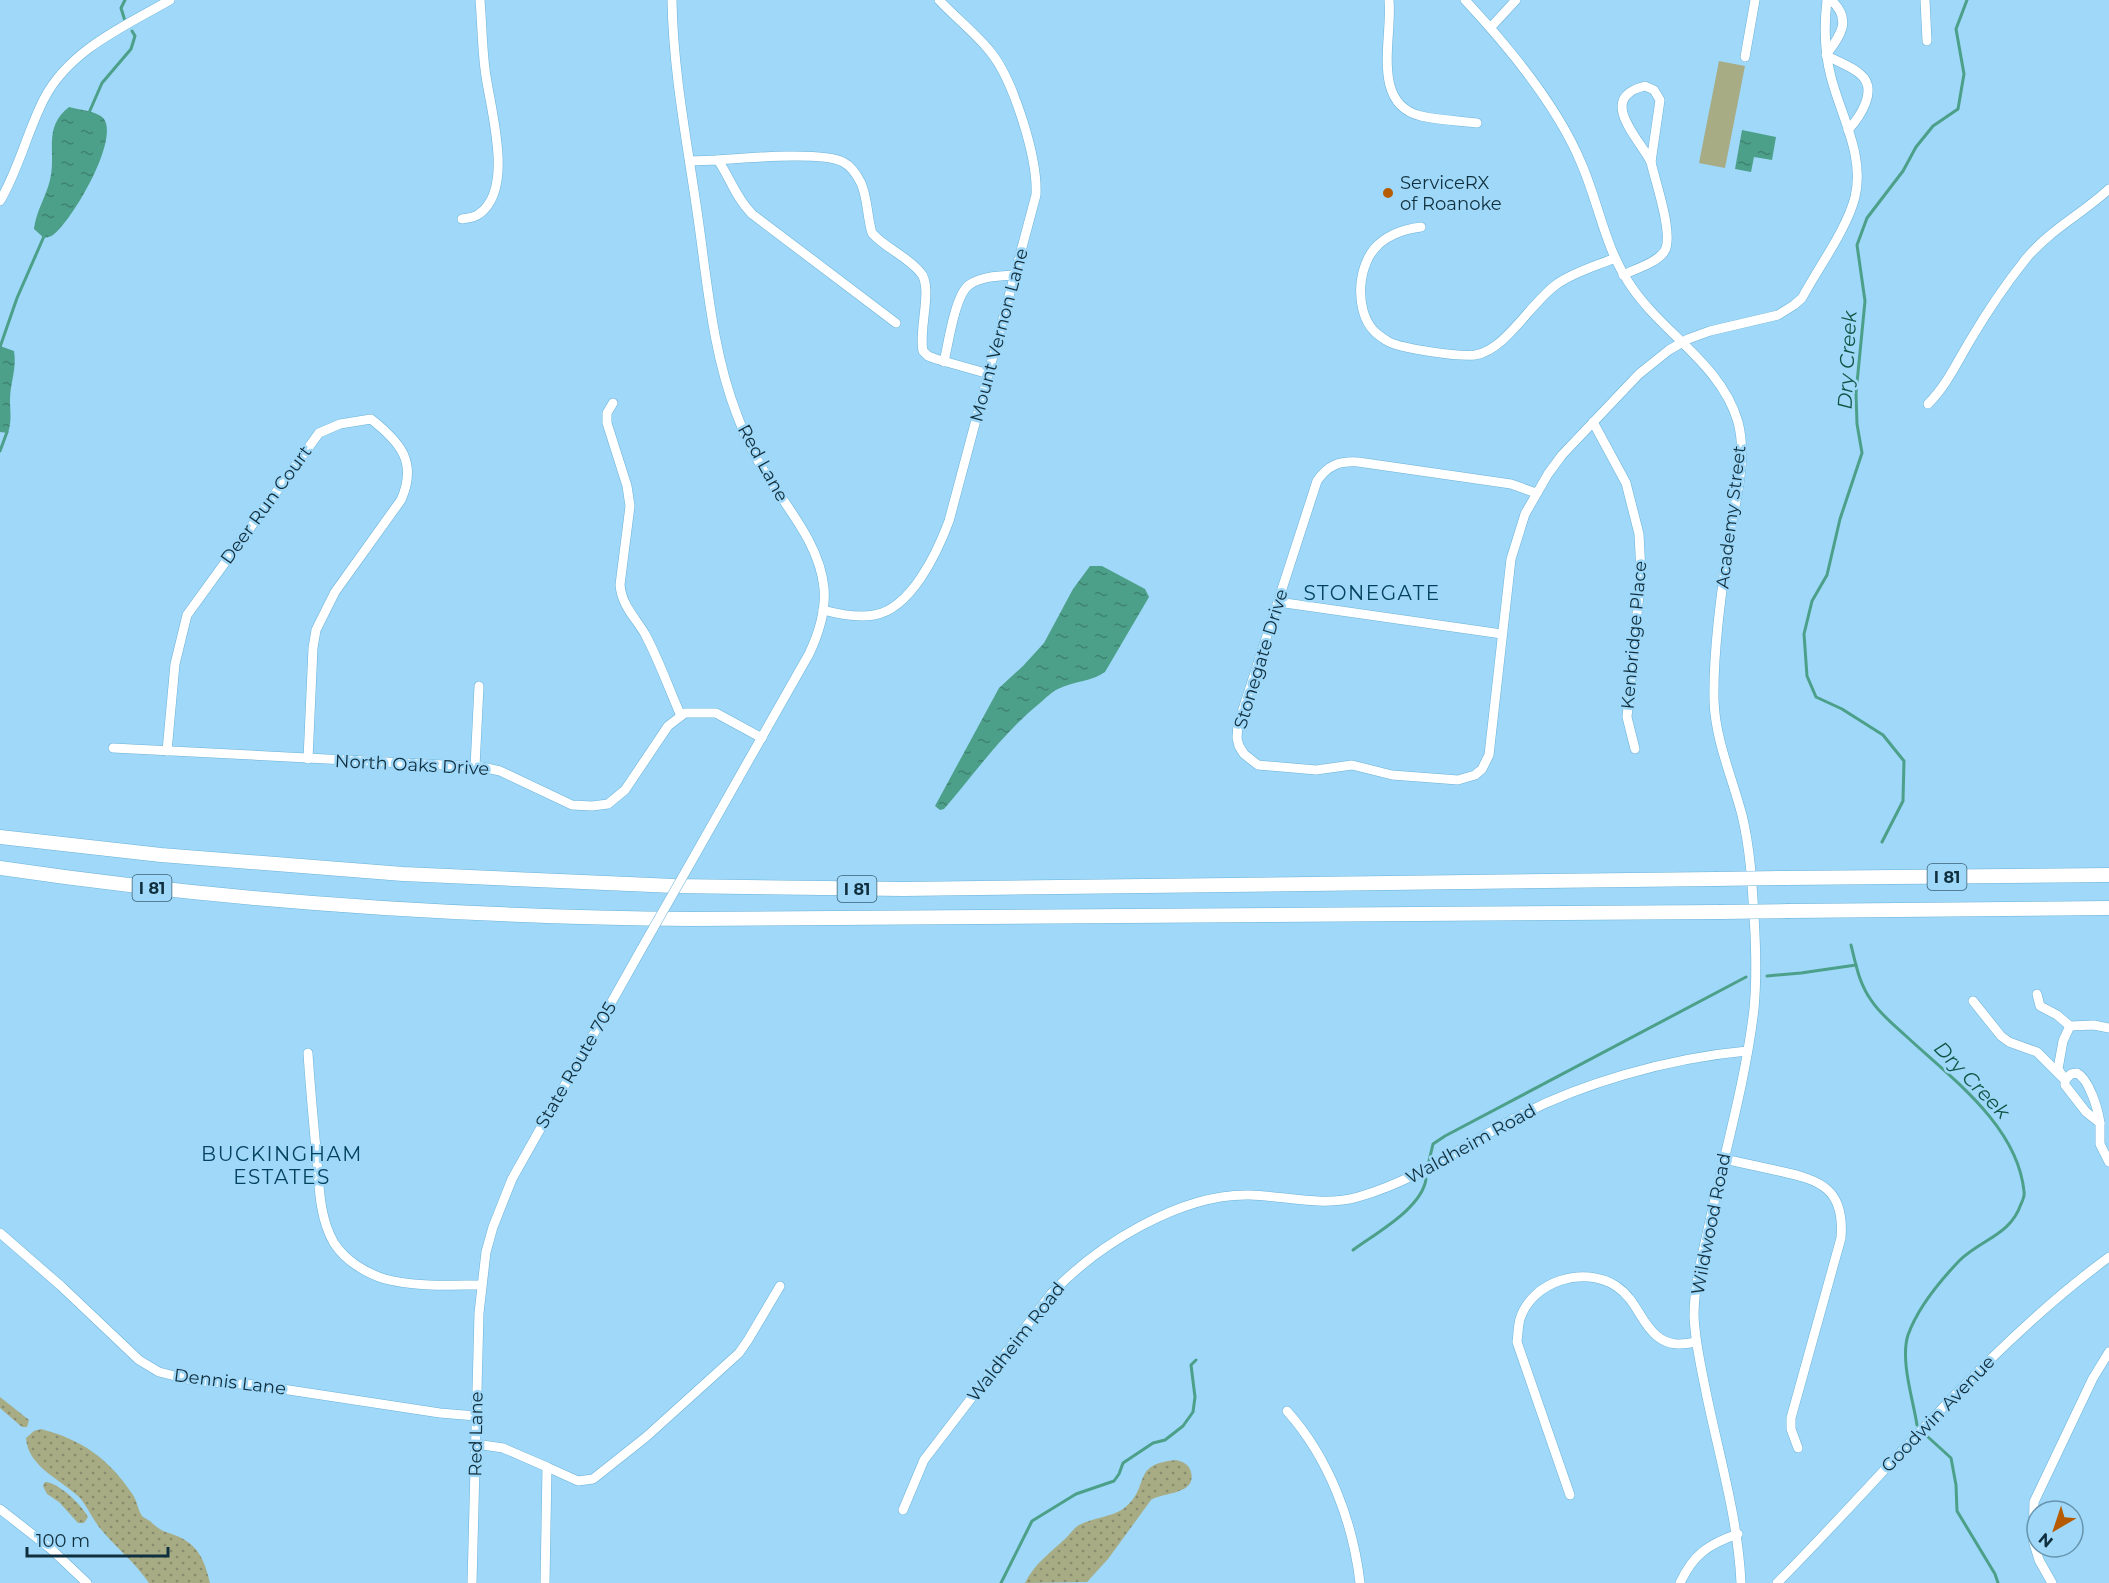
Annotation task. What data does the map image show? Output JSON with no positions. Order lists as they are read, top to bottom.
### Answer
{
  "streets": {
    "highway": ["I 81"],
    "street": [
      "Mount Vernon Lane",
      "Red Lane",
      "Deer Run Court",
      "Academy Street",
      "Kenbridge Place",
      "Stonegate Drive",
      "North Oaks Drive",
      "State Route 705",
      "Waldheim Road",
      "Wildwood Road",
      "Dennis Lane",
      "Goodwin Avenue"
    ]
  },
  "crossings": [
    ["Mount Vernon Lane", "Red Lane"],
    ["Red Lane", "State Route 705"],
    ["Red Lane", "Dennis Lane"],
    ["Deer Run Court", "North Oaks Drive"],
    ["Academy Street", "Stonegate Drive"],
    ["Academy Street", "Wildwood Road"],
    ["Kenbridge Place", "Stonegate Drive"],
    ["Waldheim Road", "Wildwood Road"]
  ],
  "districts": ["STONEGATE", "BUCKINGHAM ESTATES"],
  "water": ["Dry Creek"],
  "places": ["ServiceRX of Roanoke"],
  "scale_bar": "100 m",
  "north": "bottom left"
}
